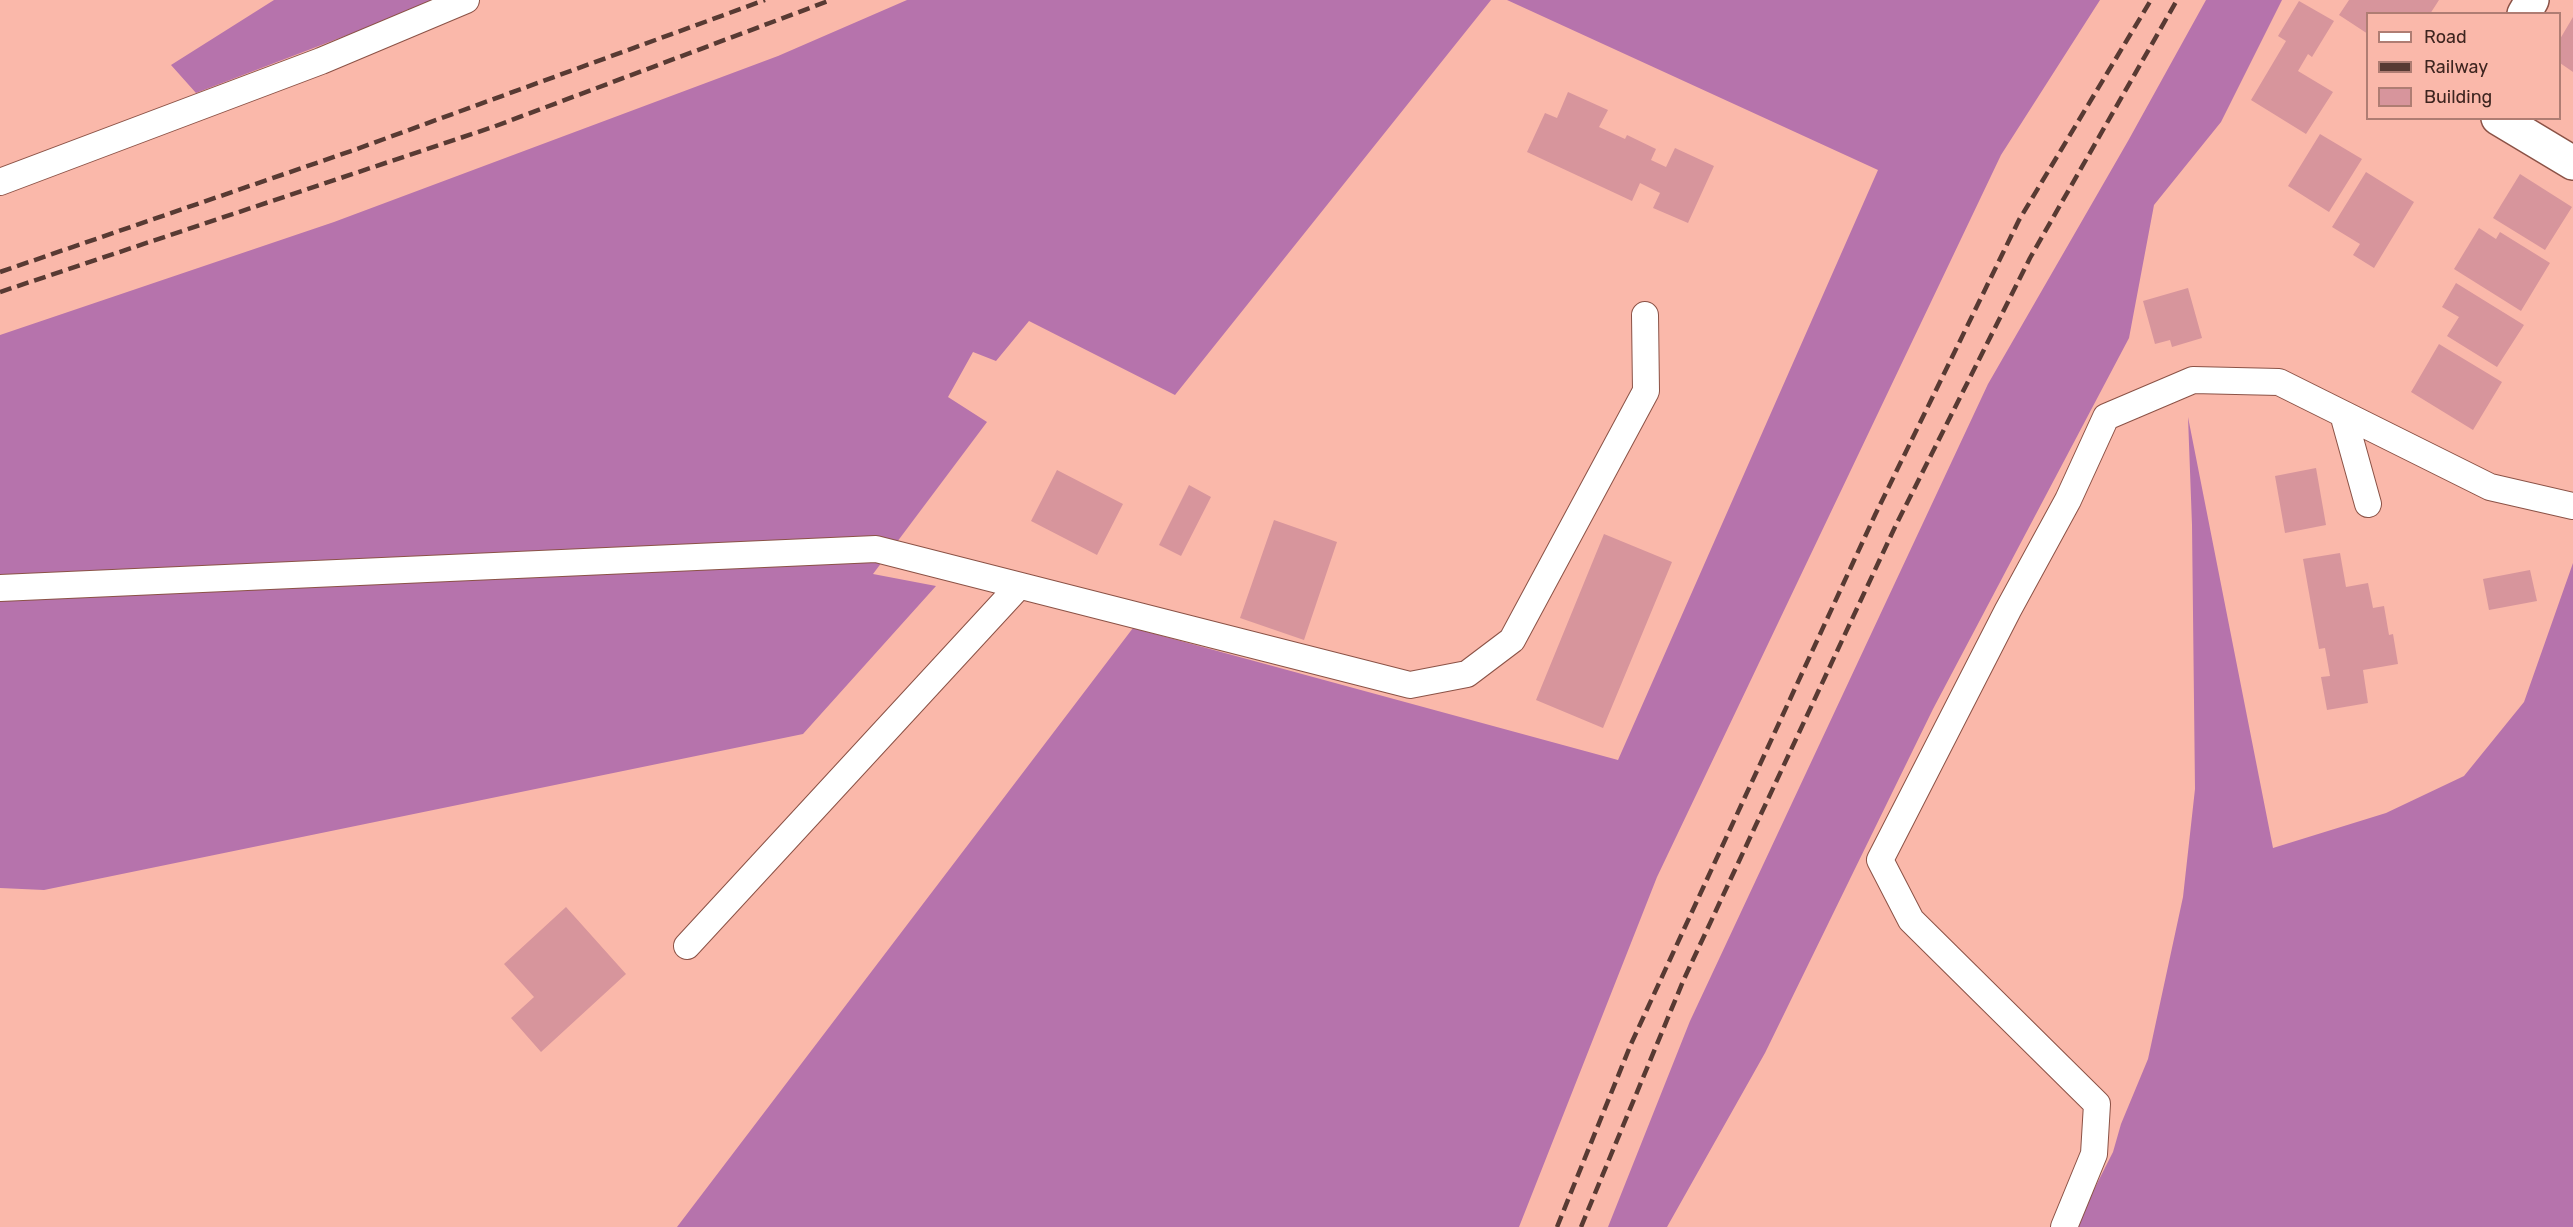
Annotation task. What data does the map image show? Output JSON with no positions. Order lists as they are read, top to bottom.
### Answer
{
  "legend": ["Road", "Railway", "Building"]
}
